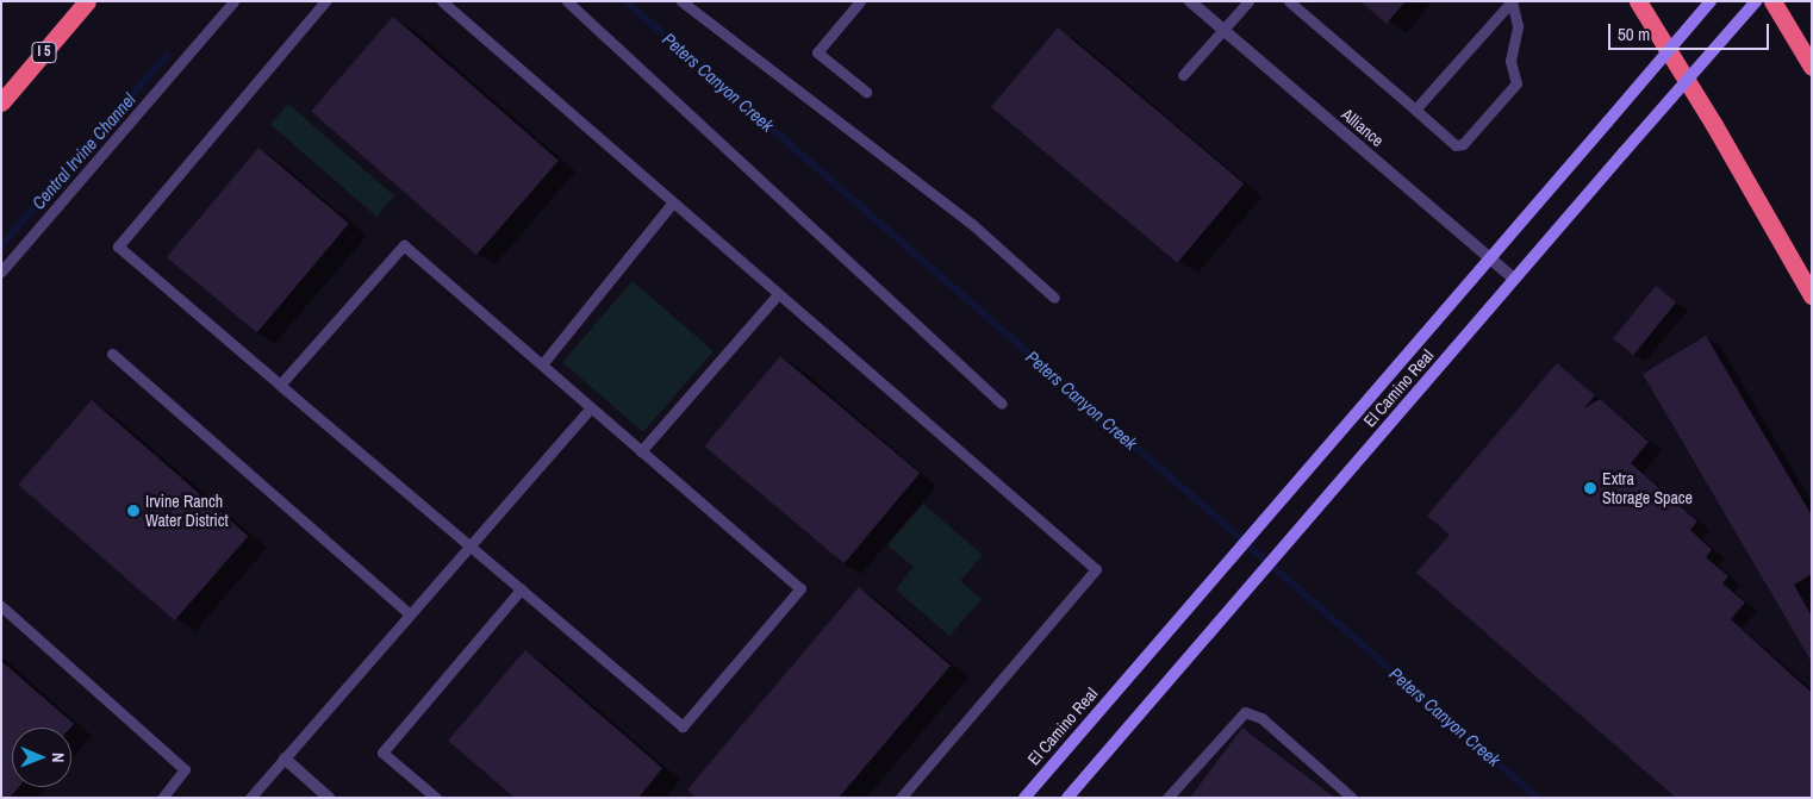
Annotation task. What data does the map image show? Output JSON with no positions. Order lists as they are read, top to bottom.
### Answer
{
  "streets": {
    "highway": ["I 5"],
    "main road": ["El Camino Real"],
    "street": ["Alliance"]
  },
  "crossings": [
    ["Alliance", "El Camino Real"]
  ],
  "water": ["Peters Canyon Creek", "Central Irvine Channel"],
  "places": ["Extra Storage Space", "Irvine Ranch Water District"],
  "scale_bar": "50 m",
  "north": "right"
}
